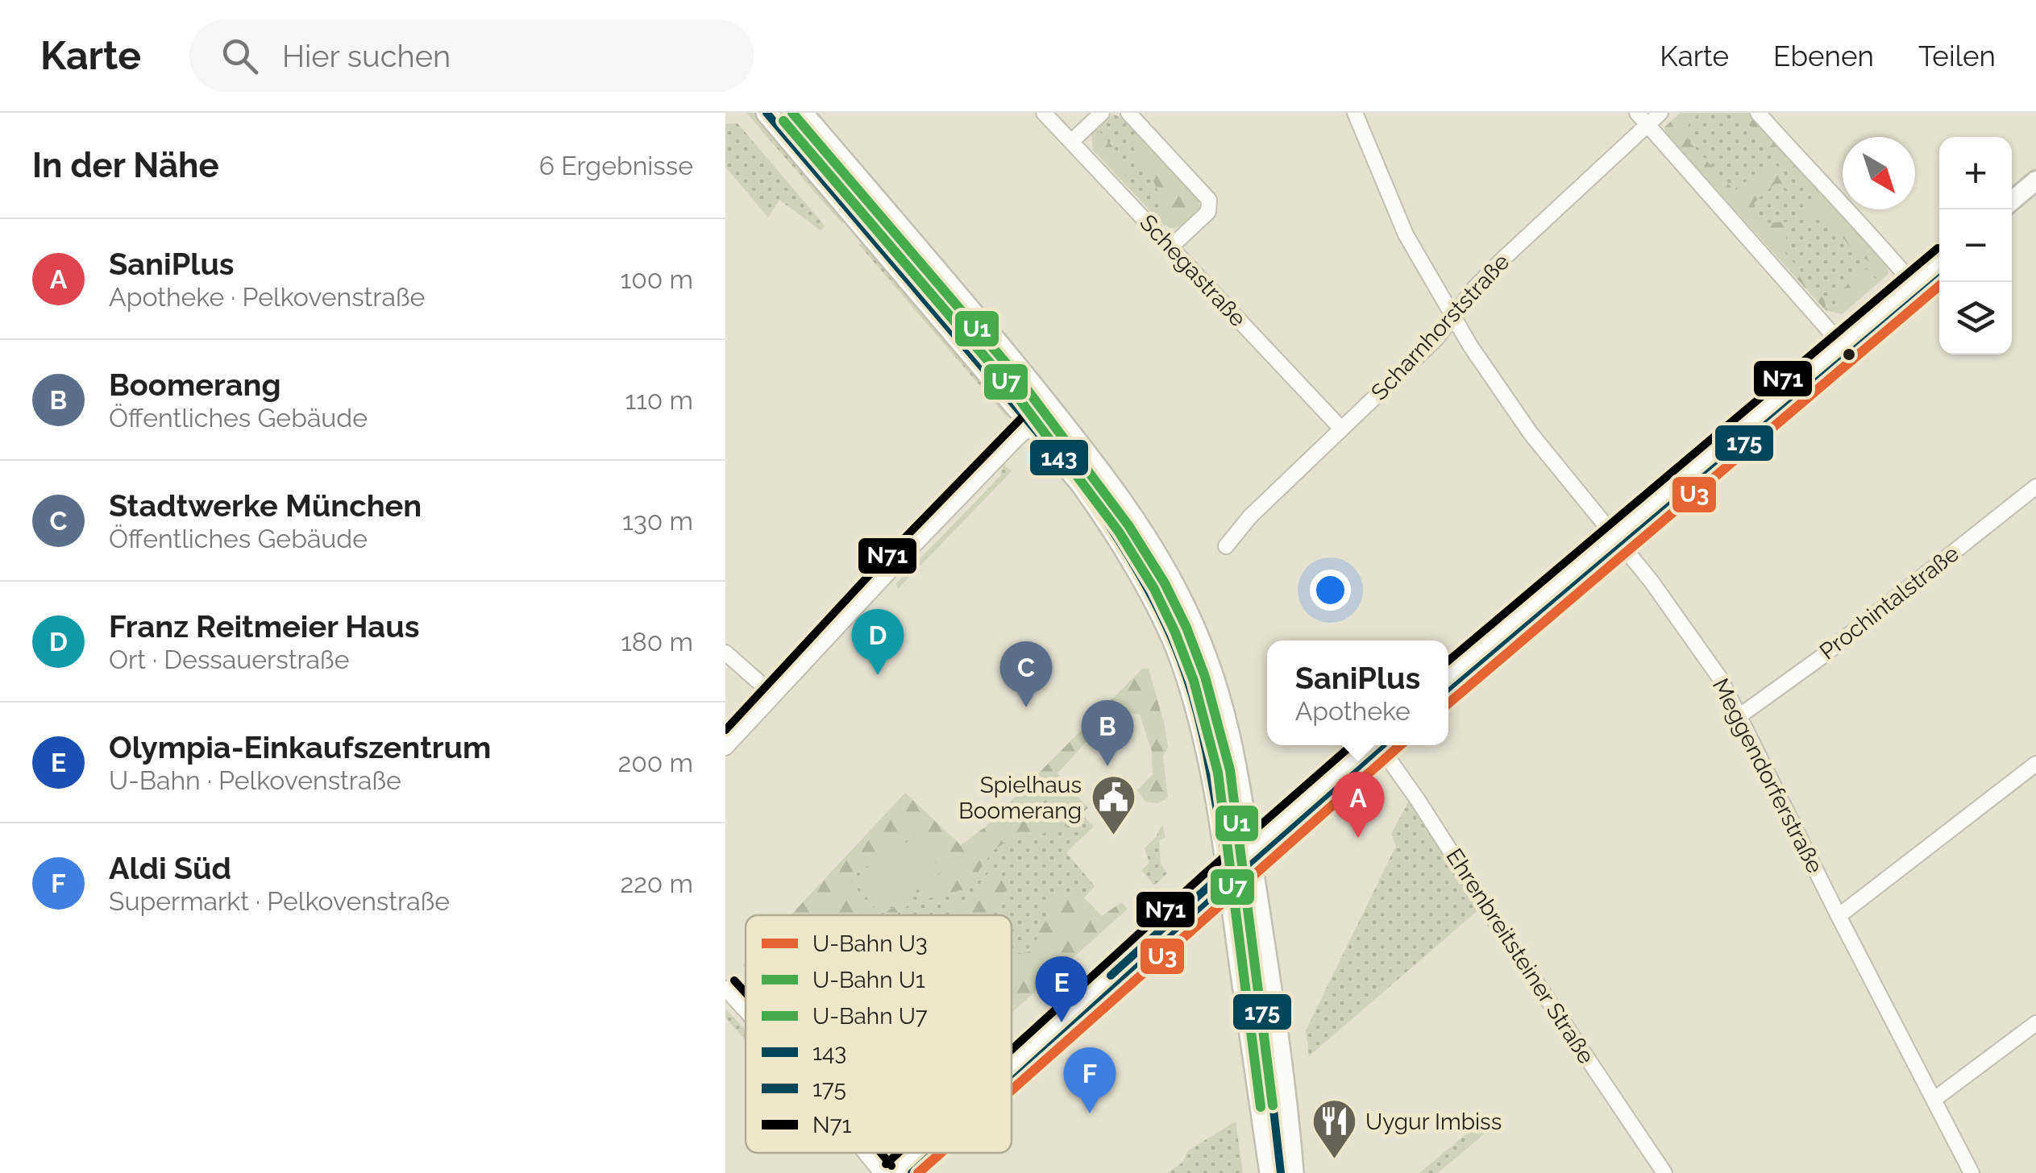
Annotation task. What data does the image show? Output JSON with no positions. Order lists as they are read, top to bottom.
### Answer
{
  "streets": {
    "street": [
      "Schegastraße",
      "Scharnhorststraße",
      "Prochintalstraße",
      "Meggendorferstraße",
      "Ehrenbreitsteiner Straße"
    ]
  },
  "crossings": [
    ["Schegastraße", "Scharnhorststraße"],
    ["Scharnhorststraße", "Meggendorferstraße"],
    ["Prochintalstraße", "Meggendorferstraße"]
  ],
  "places": {
    "public building": ["Spielhaus Boomerang"],
    "restaurant": ["Uygur Imbiss"]
  },
  "lines": [
    "metro line U1",
    "transit line 143",
    "metro line U7",
    "transit line N71",
    "transit line 175",
    "metro line U3"
  ],
  "legend": [
    "U-Bahn U3",
    "U-Bahn U1",
    "U-Bahn U7",
    "143",
    "175",
    "N71"
  ],
  "north": "bottom right",
  "page": {
    "header": "Karte",
    "search": "Hier suchen",
    "nav": ["Karte", "Ebenen", "Teilen"],
    "heading": ["In der Nähe", "6 Ergebnisse"],
    "map_buttons": ["+", "−"],
    "list": [
      {
        "mark": "A",
        "name": "SaniPlus",
        "note": "Apotheke · Pelkovenstraße",
        "value": "100 m"
      },
      {
        "mark": "B",
        "name": "Boomerang",
        "note": "Öffentliches Gebäude",
        "value": "110 m"
      },
      {
        "mark": "C",
        "name": "Stadtwerke München",
        "note": "Öffentliches Gebäude",
        "value": "130 m"
      },
      {
        "mark": "D",
        "name": "Franz Reitmeier Haus",
        "note": "Ort · Dessauerstraße",
        "value": "180 m"
      },
      {
        "mark": "E",
        "name": "Olympia-Einkaufszentrum",
        "note": "U-Bahn · Pelkovenstraße",
        "value": "200 m"
      },
      {
        "mark": "F",
        "name": "Aldi Süd",
        "note": "Supermarkt · Pelkovenstraße",
        "value": "220 m"
      }
    ],
    "pins": [
      "D",
      "C",
      "B",
      "A",
      "E",
      "F"
    ],
    "popup": ["SaniPlus", "Apotheke"]
  }
}
